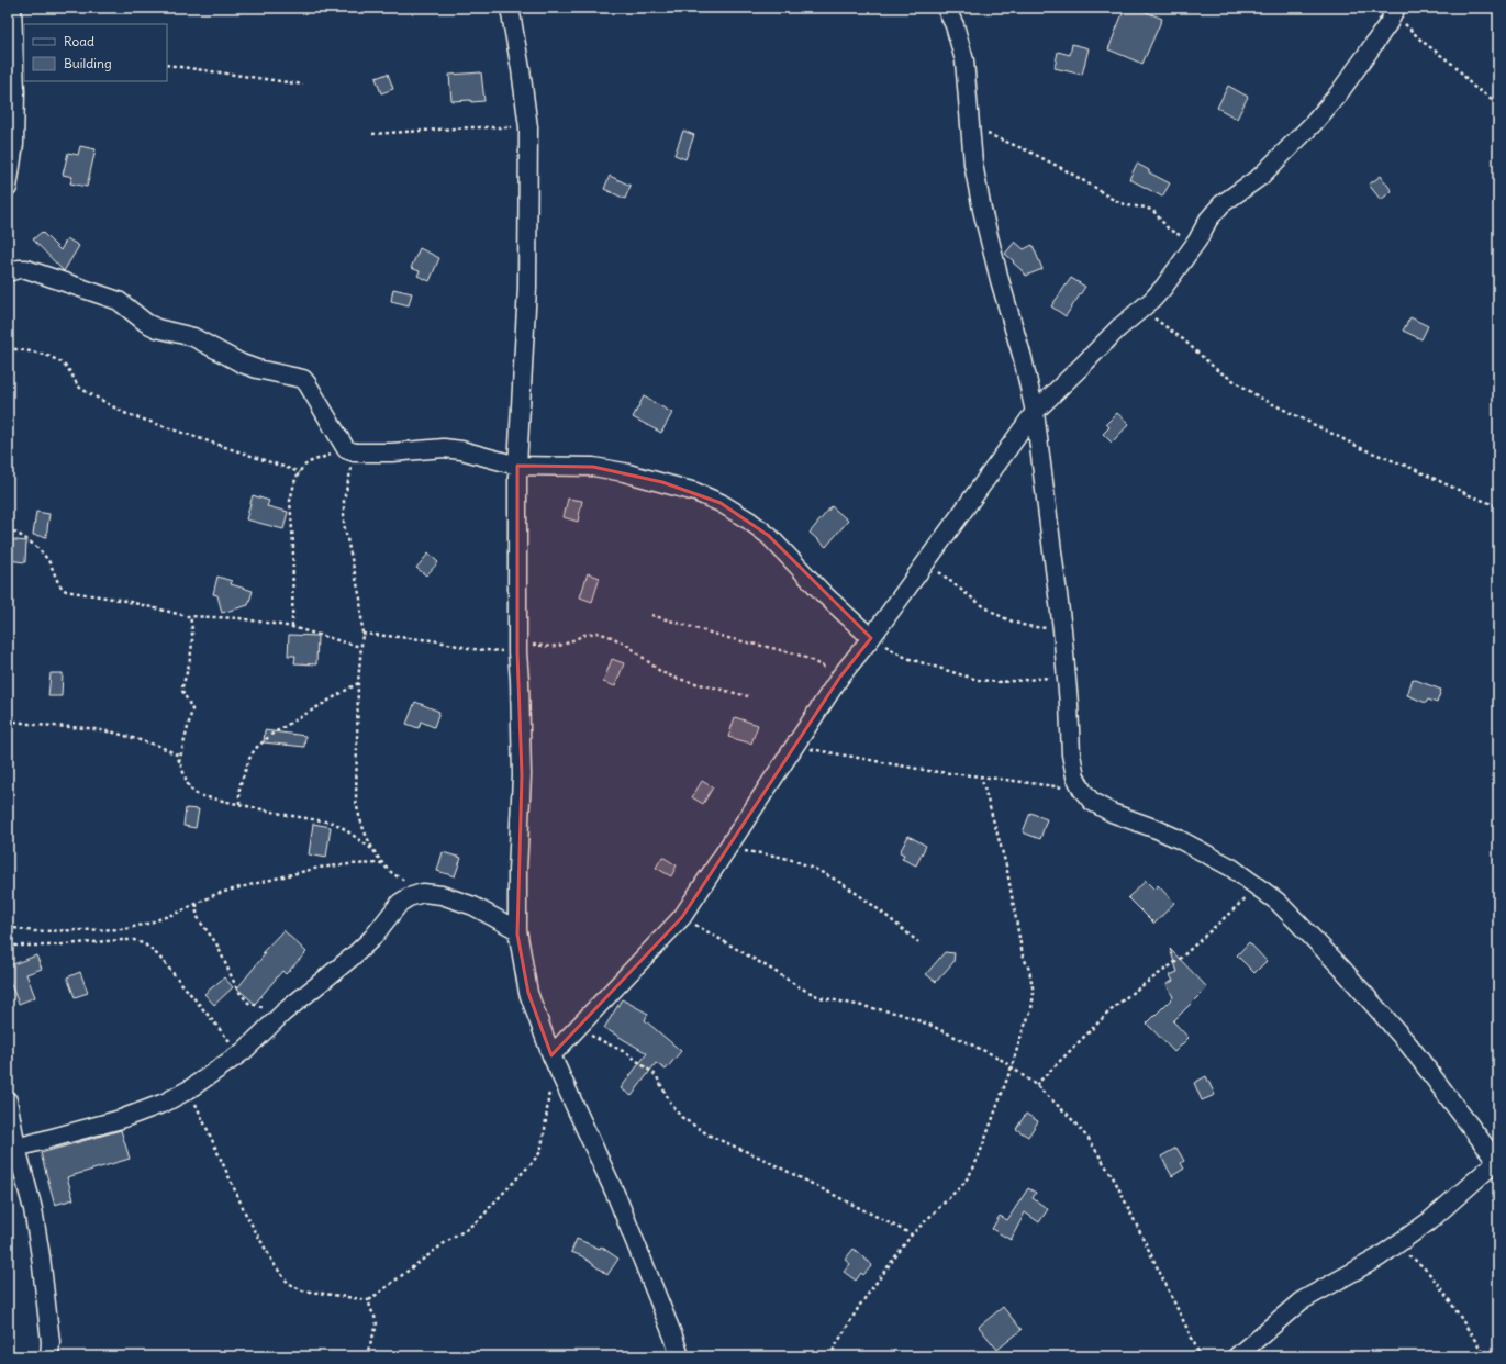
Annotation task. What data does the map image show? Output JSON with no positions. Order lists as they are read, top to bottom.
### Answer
{
  "legend": ["Road", "Building"]
}
